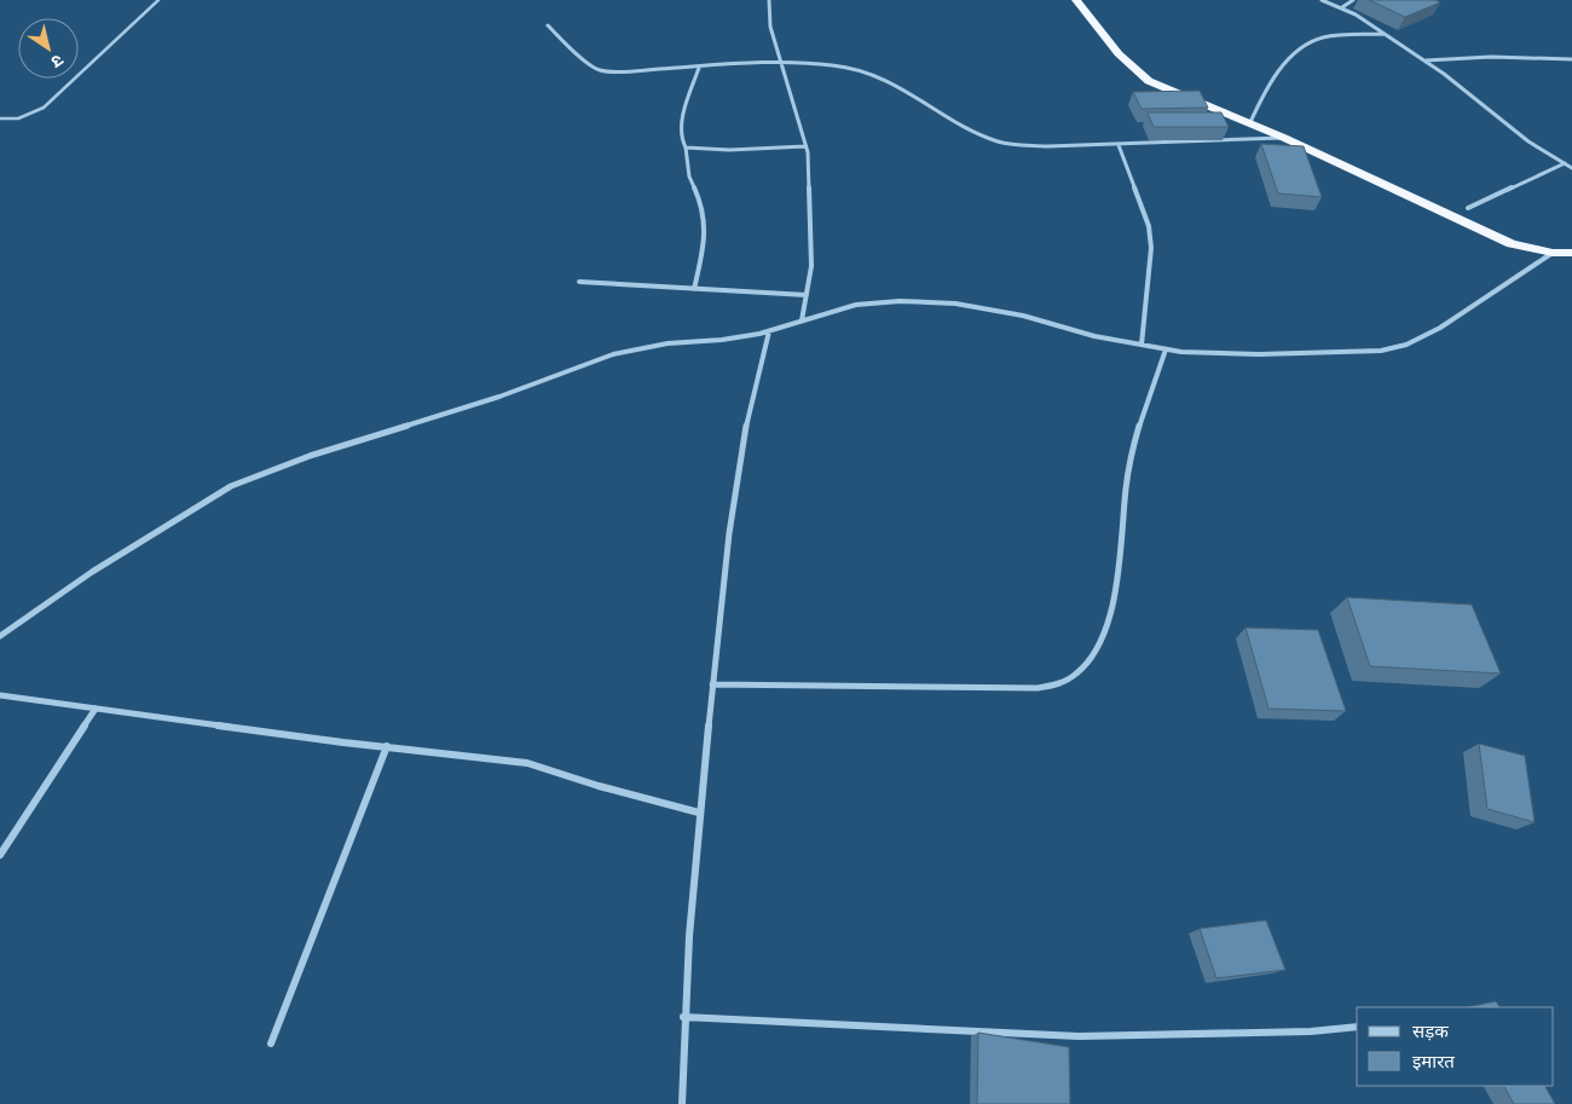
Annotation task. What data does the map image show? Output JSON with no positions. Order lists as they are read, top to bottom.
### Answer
{
  "legend": ["सड़क", "इमारत"],
  "north": "bottom right"
}
